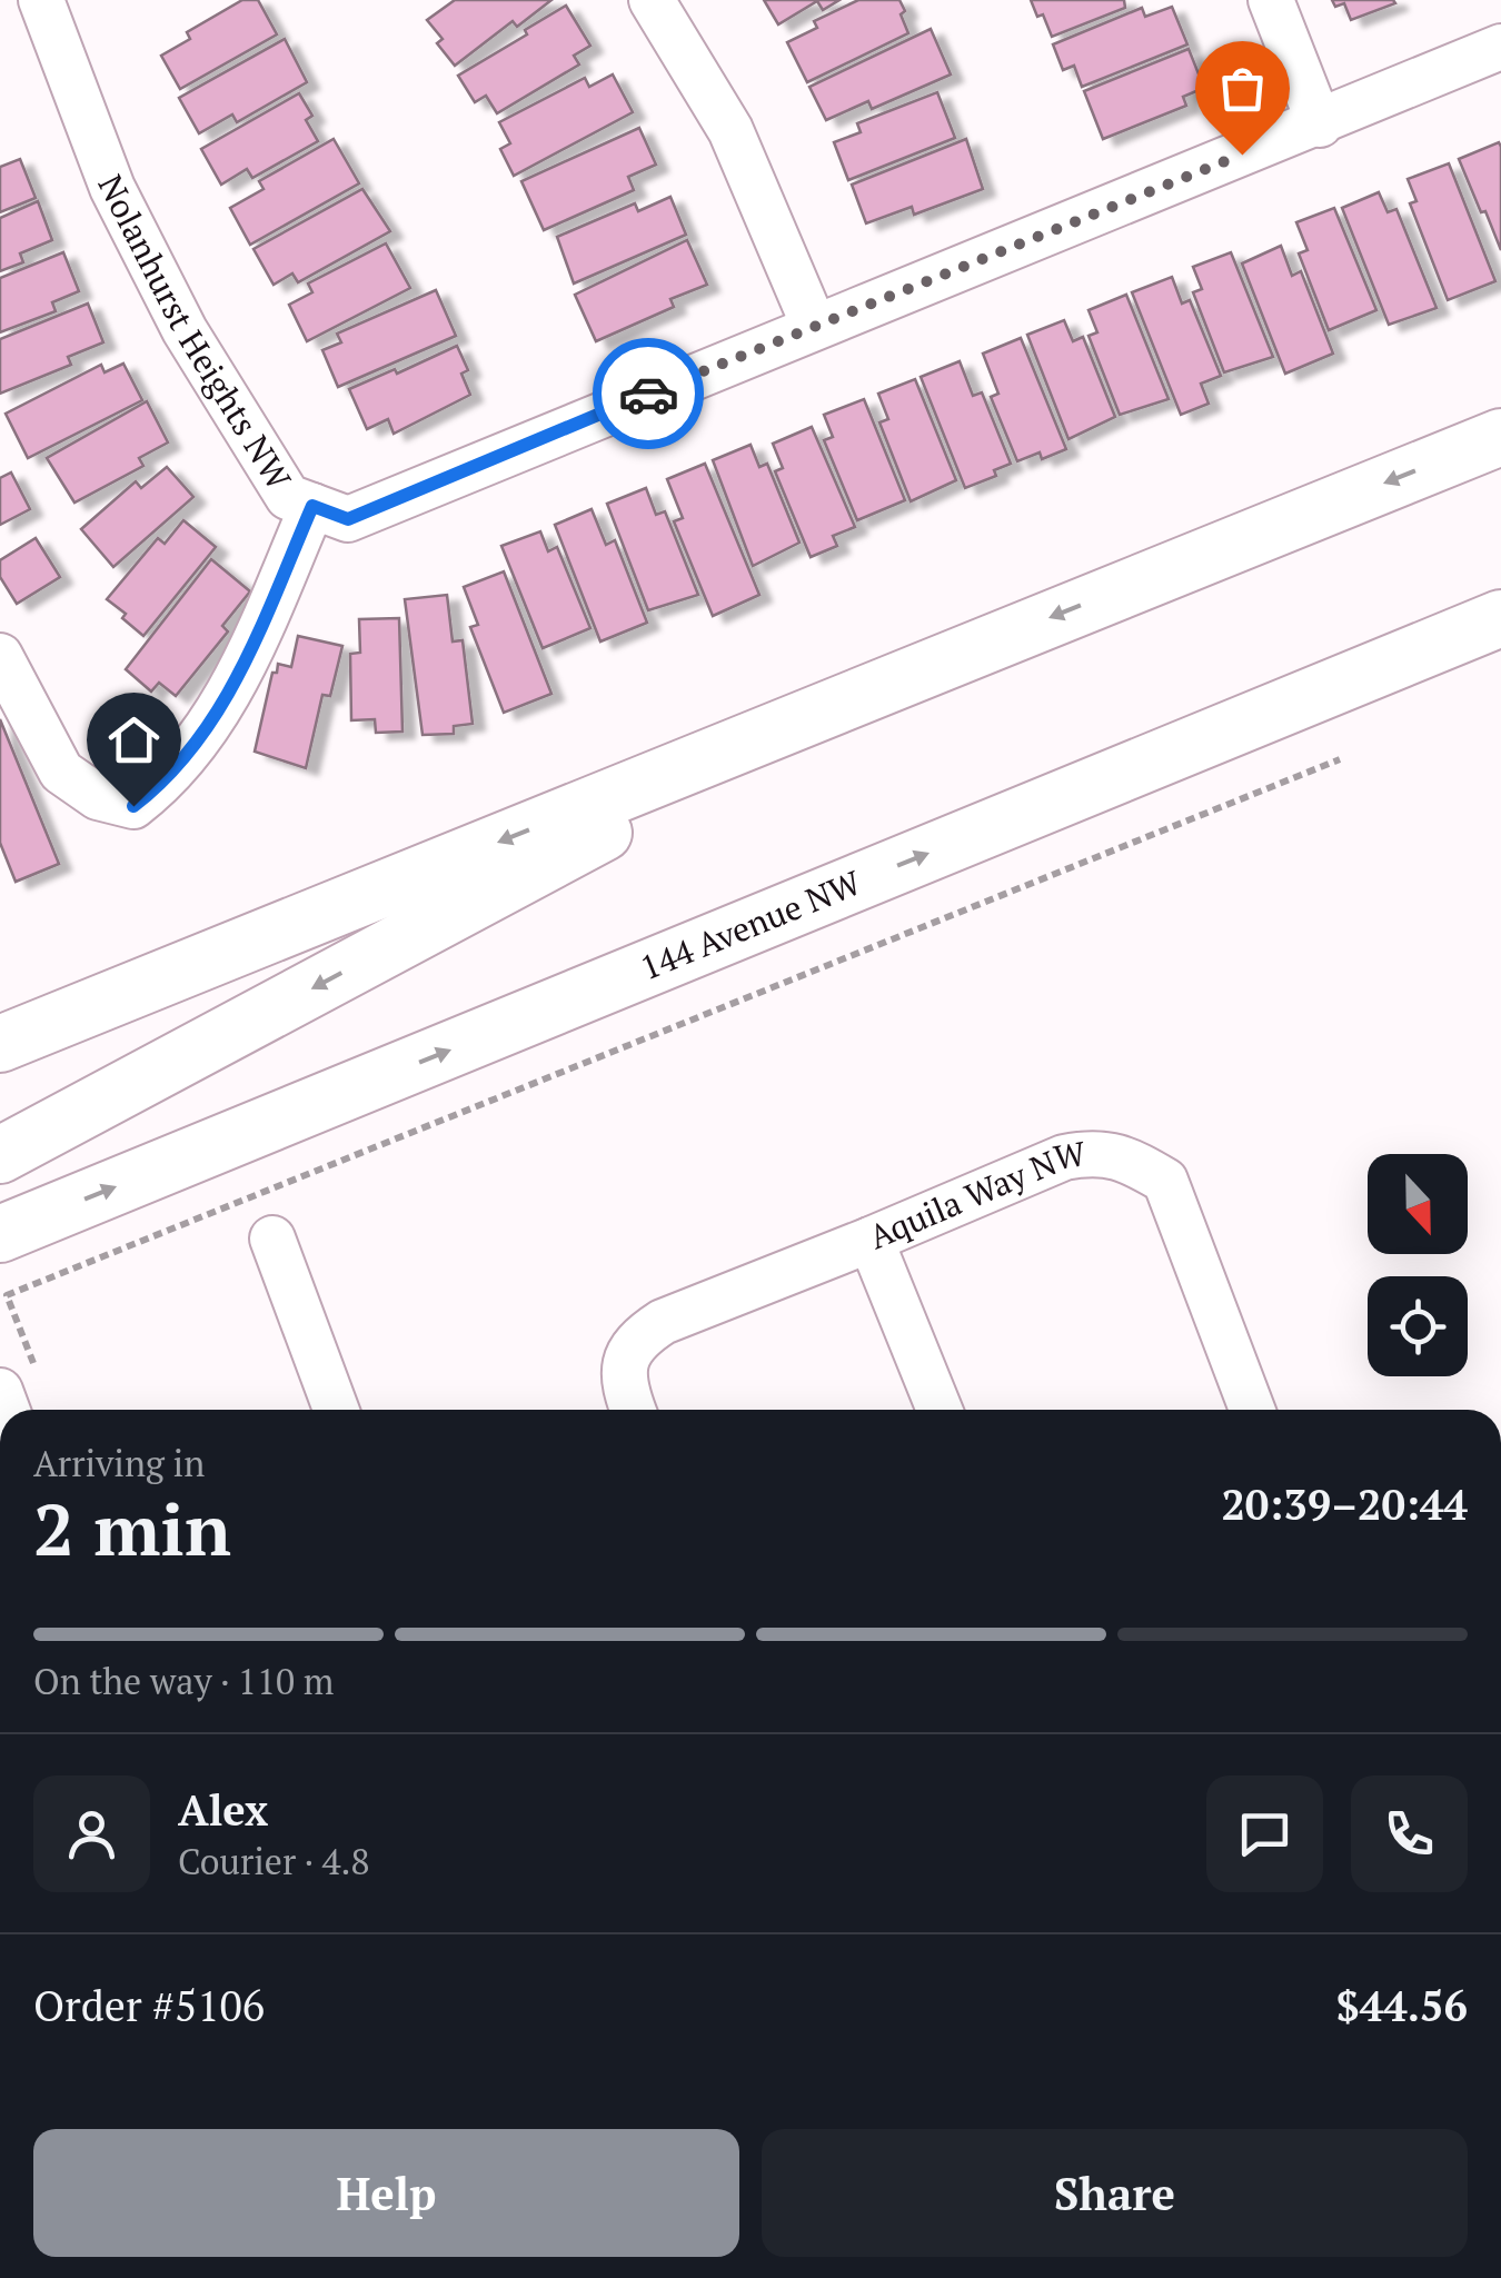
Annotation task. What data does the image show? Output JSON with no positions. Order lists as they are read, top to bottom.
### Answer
{
  "streets": {
    "main road": ["144 Avenue NW"],
    "street": ["Nolanhurst Heights NW", "Aquila Way NW"]
  },
  "north": "bottom",
  "page": {
    "heading": ["2 min", "Arriving in", "20:39–20:44"],
    "panel": [
      "Alex",
      "Courier · 4.8",
      "Order #5106",
      "$44.56"
    ],
    "bar": "On the way · 110 m",
    "buttons": ["Help", "Share"]
  }
}
